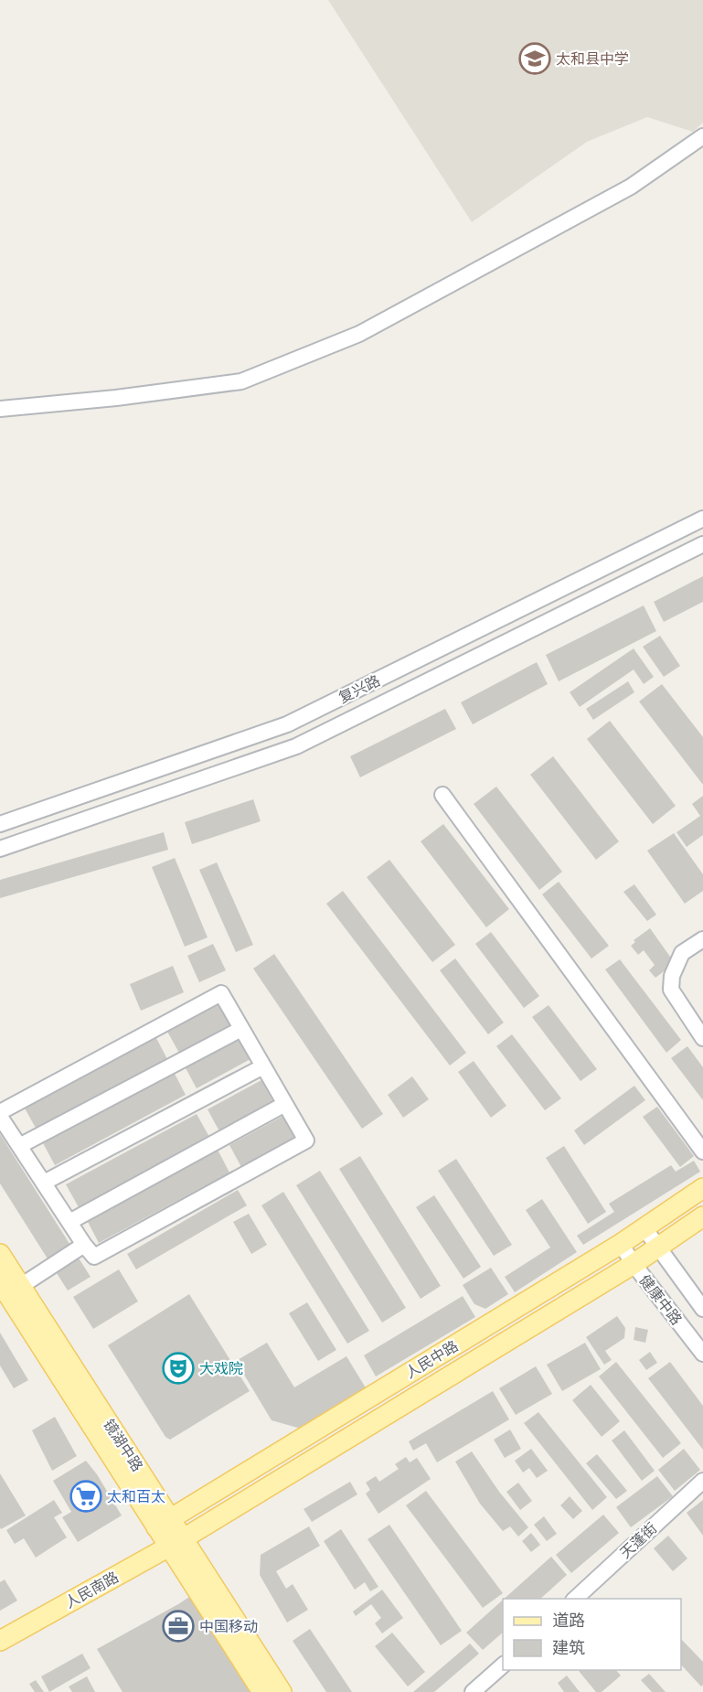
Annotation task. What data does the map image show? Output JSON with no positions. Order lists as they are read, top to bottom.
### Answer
{
  "streets": {
    "main road": ["人民中路", "镜湖中路", "人民南路"],
    "street": ["复兴路", "健康中路", "天蓬街"]
  },
  "crossings": [
    ["健康中路", "人民中路"],
    ["人民中路", "镜湖中路"],
    ["人民中路", "人民南路"],
    ["镜湖中路", "人民南路"]
  ],
  "places": {
    "school or university": ["太和县中学"],
    "theatre": ["大戏院"],
    "supermarket": ["太和百太"],
    "office": ["中国移动"]
  },
  "legend": ["道路", "建筑"]
}
